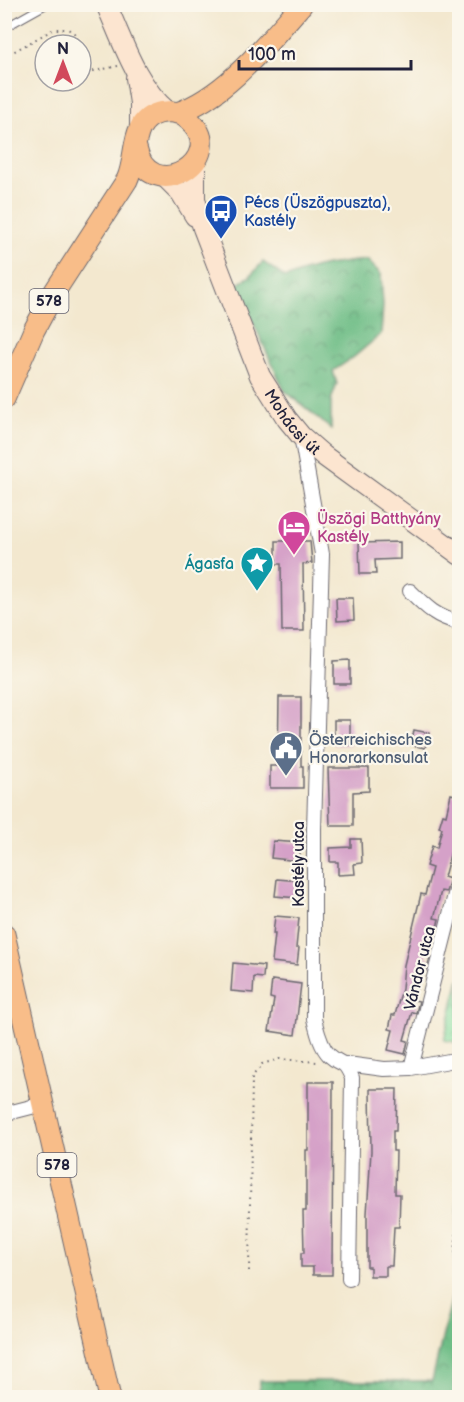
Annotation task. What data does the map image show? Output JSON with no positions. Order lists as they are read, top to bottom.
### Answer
{
  "streets": {
    "main road": ["578", "Mohácsi út"],
    "street": ["Kastély utca", "Vándor utca"]
  },
  "crossings": [
    ["Mohácsi út", "Kastély utca"]
  ],
  "places": {
    "bus stop": ["Pécs (Üszögpuszta), Kastély"],
    "hotel": ["Üszögi Batthyány Kastély"],
    "place": ["Ágasfa"],
    "public building": ["Österreichisches Honorarkonsulat"]
  },
  "scale_bar": "100 m",
  "north": "top"
}
